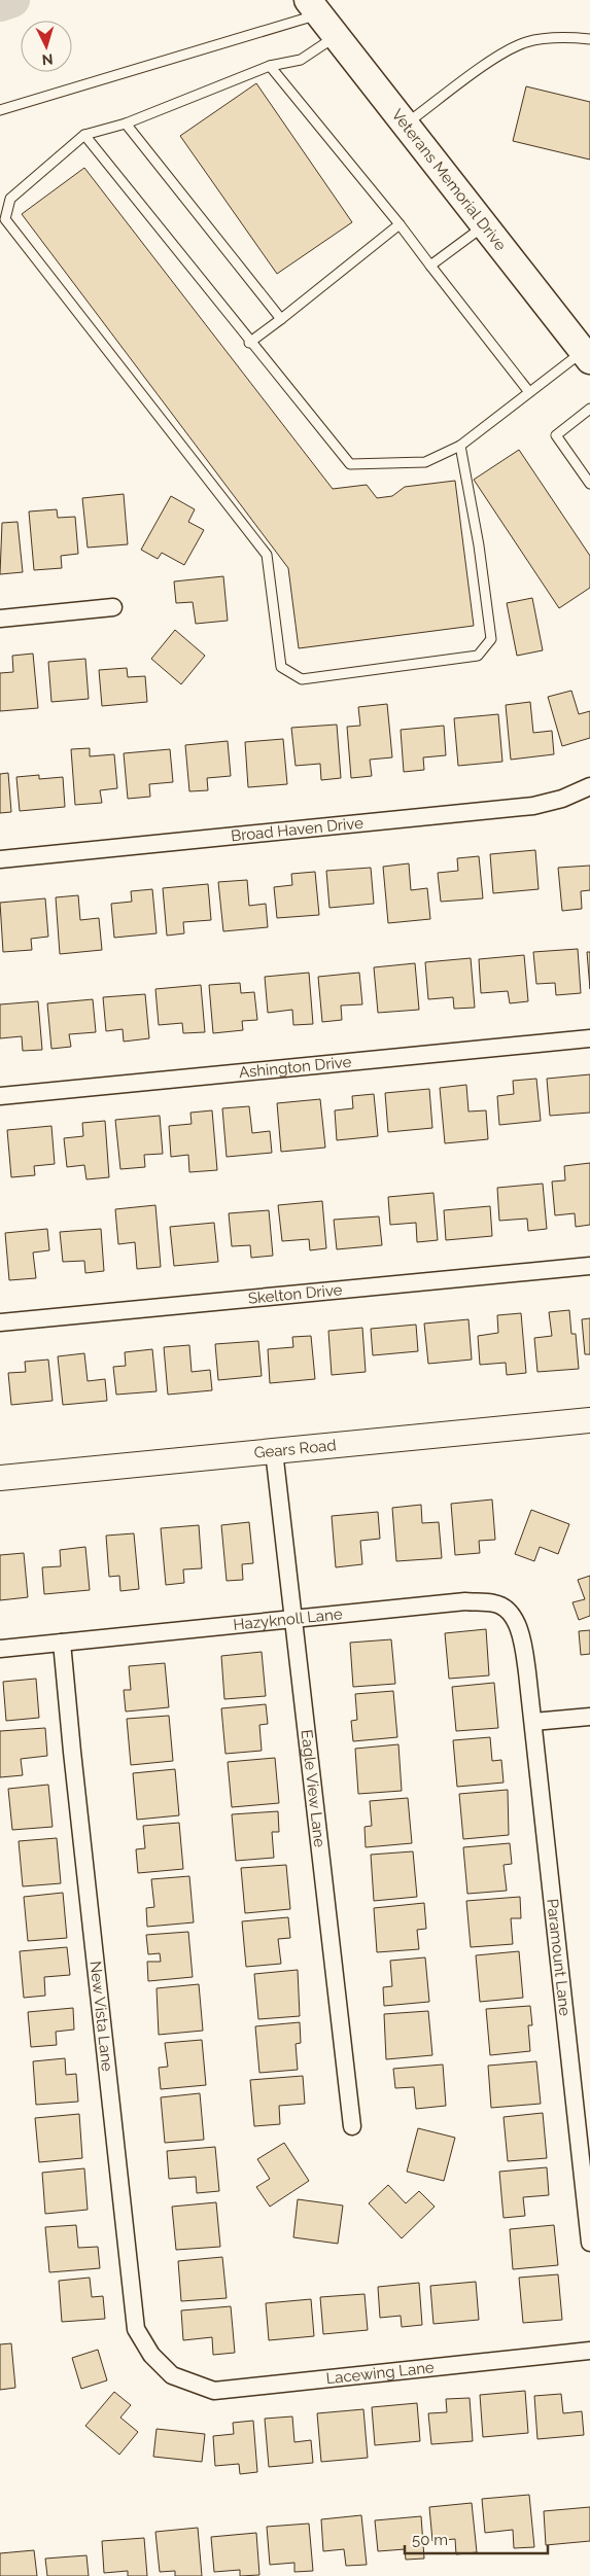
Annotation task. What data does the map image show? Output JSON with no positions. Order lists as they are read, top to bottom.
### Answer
{
  "streets": {
    "main road": ["Veterans Memorial Drive", "Gears Road"],
    "street": [
      "Broad Haven Drive",
      "Ashington Drive",
      "Skelton Drive",
      "Hazyknoll Lane",
      "Eagle View Lane",
      "Paramount Lane",
      "New Vista Lane",
      "Lacewing Lane"
    ]
  },
  "crossings": [
    ["Gears Road", "Eagle View Lane"],
    ["Hazyknoll Lane", "Eagle View Lane"],
    ["Hazyknoll Lane", "Paramount Lane"],
    ["Hazyknoll Lane", "New Vista Lane"],
    ["New Vista Lane", "Lacewing Lane"]
  ],
  "scale_bar": "50 m",
  "north": "bottom"
}
